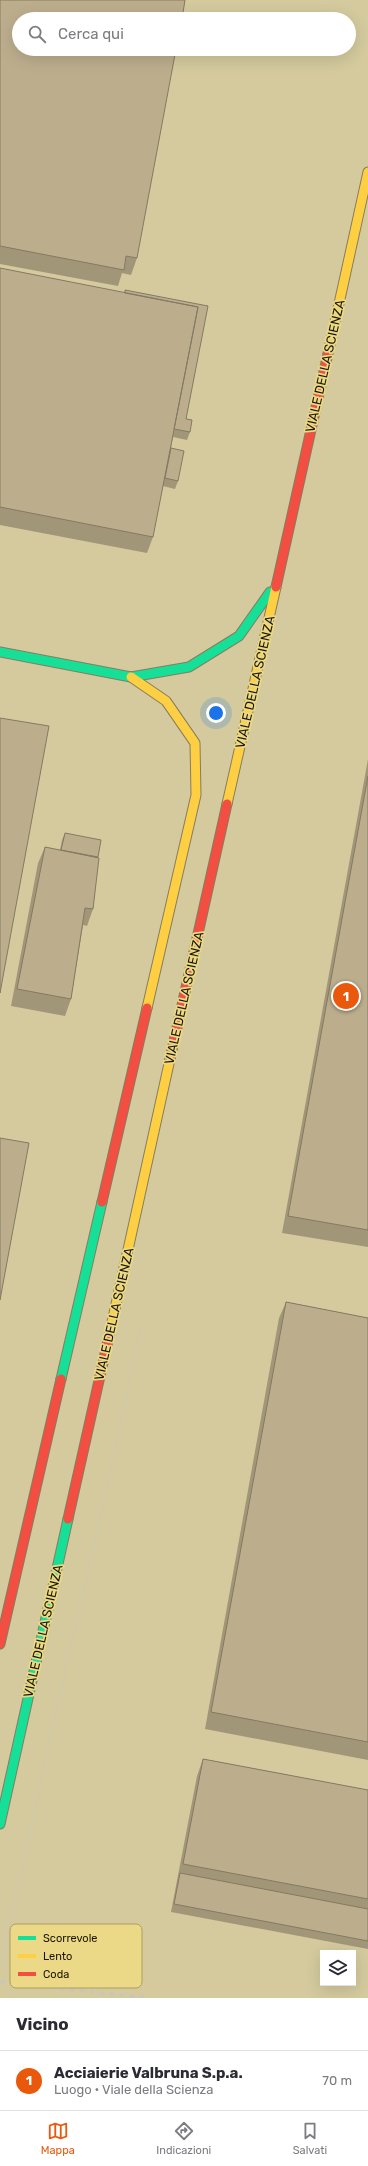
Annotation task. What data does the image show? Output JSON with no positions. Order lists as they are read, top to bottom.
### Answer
{
  "streets": {
    "main road": ["VIALE DELLA SCIENZA"]
  },
  "legend": ["Scorrevole", "Lento", "Coda"],
  "page": {
    "search": "Cerca qui",
    "pins": "1",
    "heading": "Vicino",
    "list": [
      {
        "mark": "1",
        "name": "Acciaierie Valbruna S.p.a.",
        "note": "Luogo · Viale della Scienza",
        "value": "70 m"
      }
    ],
    "nav": ["Mappa", "Indicazioni", "Salvati"]
  }
}
